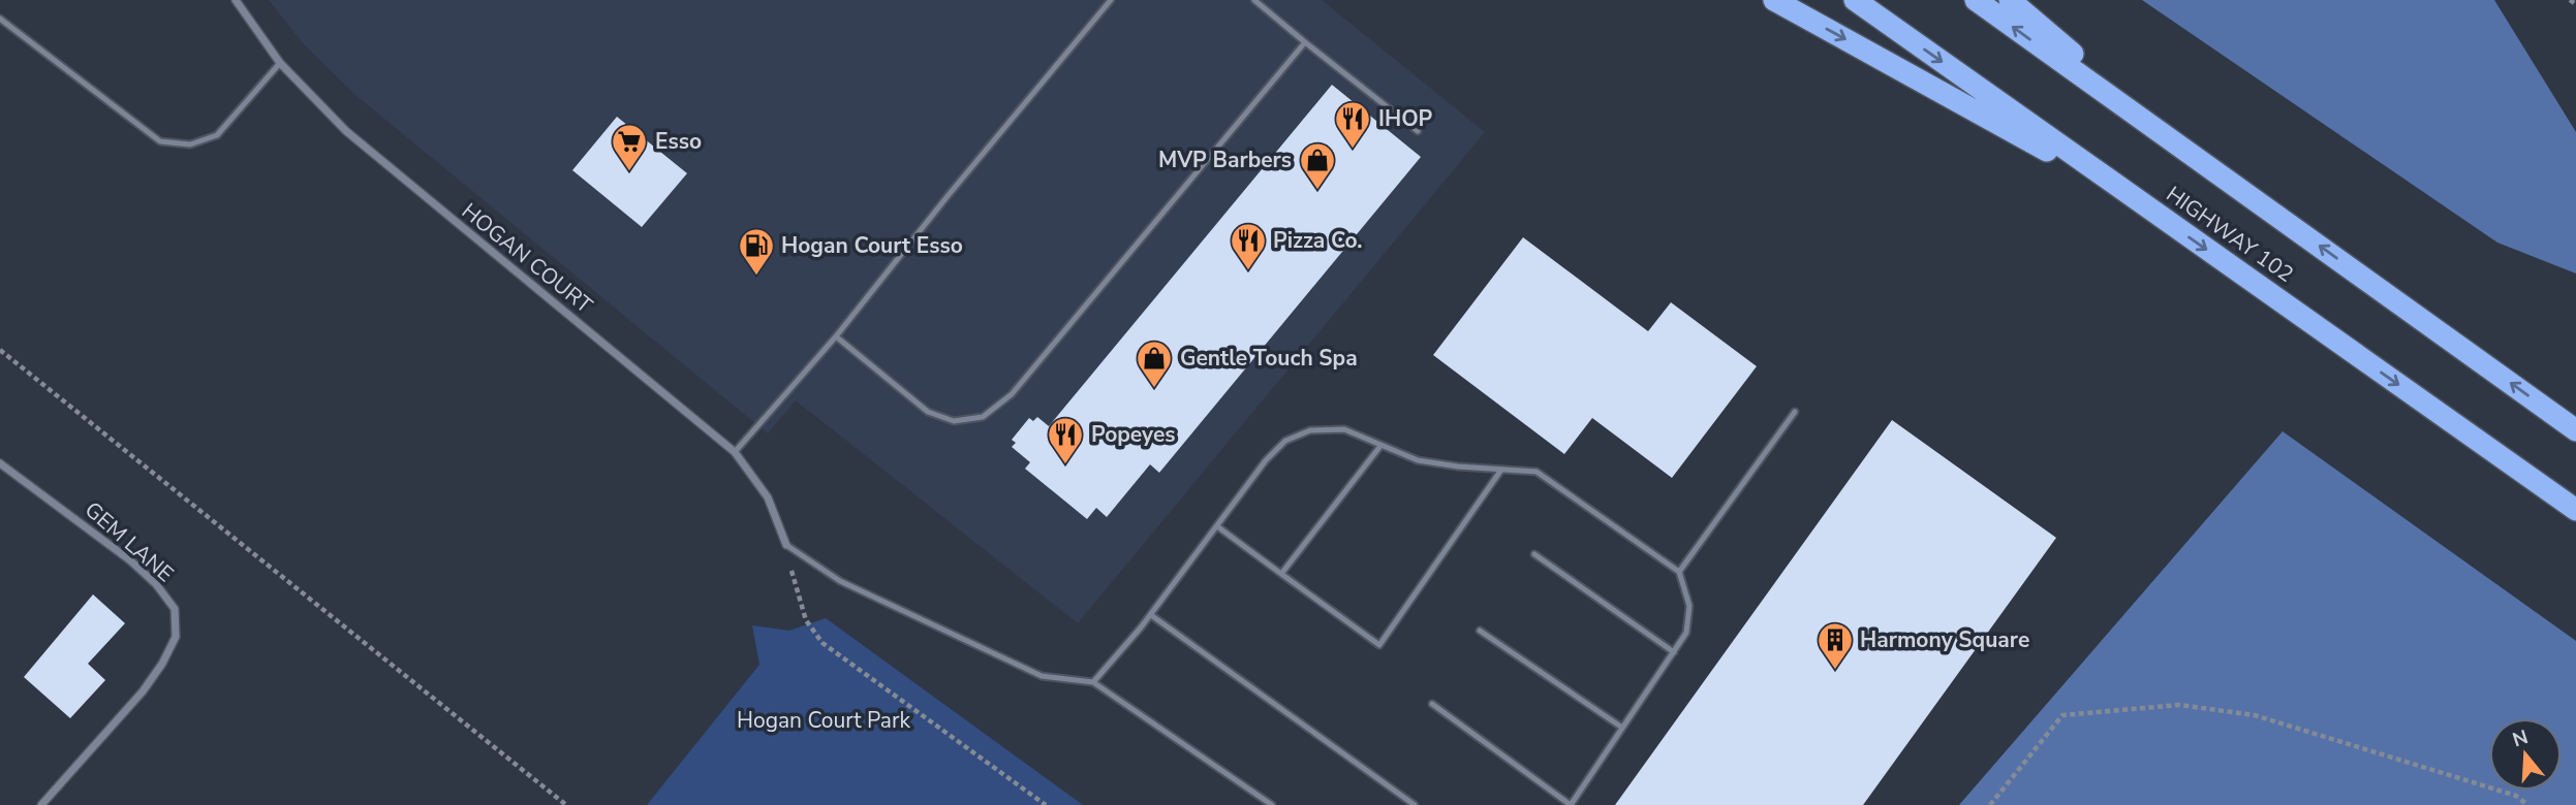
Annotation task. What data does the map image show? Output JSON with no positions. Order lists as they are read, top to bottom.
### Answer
{
  "streets": {
    "highway": ["HIGHWAY 102"],
    "street": ["HOGAN COURT", "GEM LANE"]
  },
  "parks": ["Hogan Court Park"],
  "places": {
    "restaurant": ["IHOP", "Pizza Co.", "Popeyes"],
    "supermarket": ["Esso"],
    "shop": ["MVP Barbers", "Gentle Touch Spa"],
    "fuel station": ["Hogan Court Esso"],
    "building": ["Harmony Square"]
  },
  "north": "top"
}
